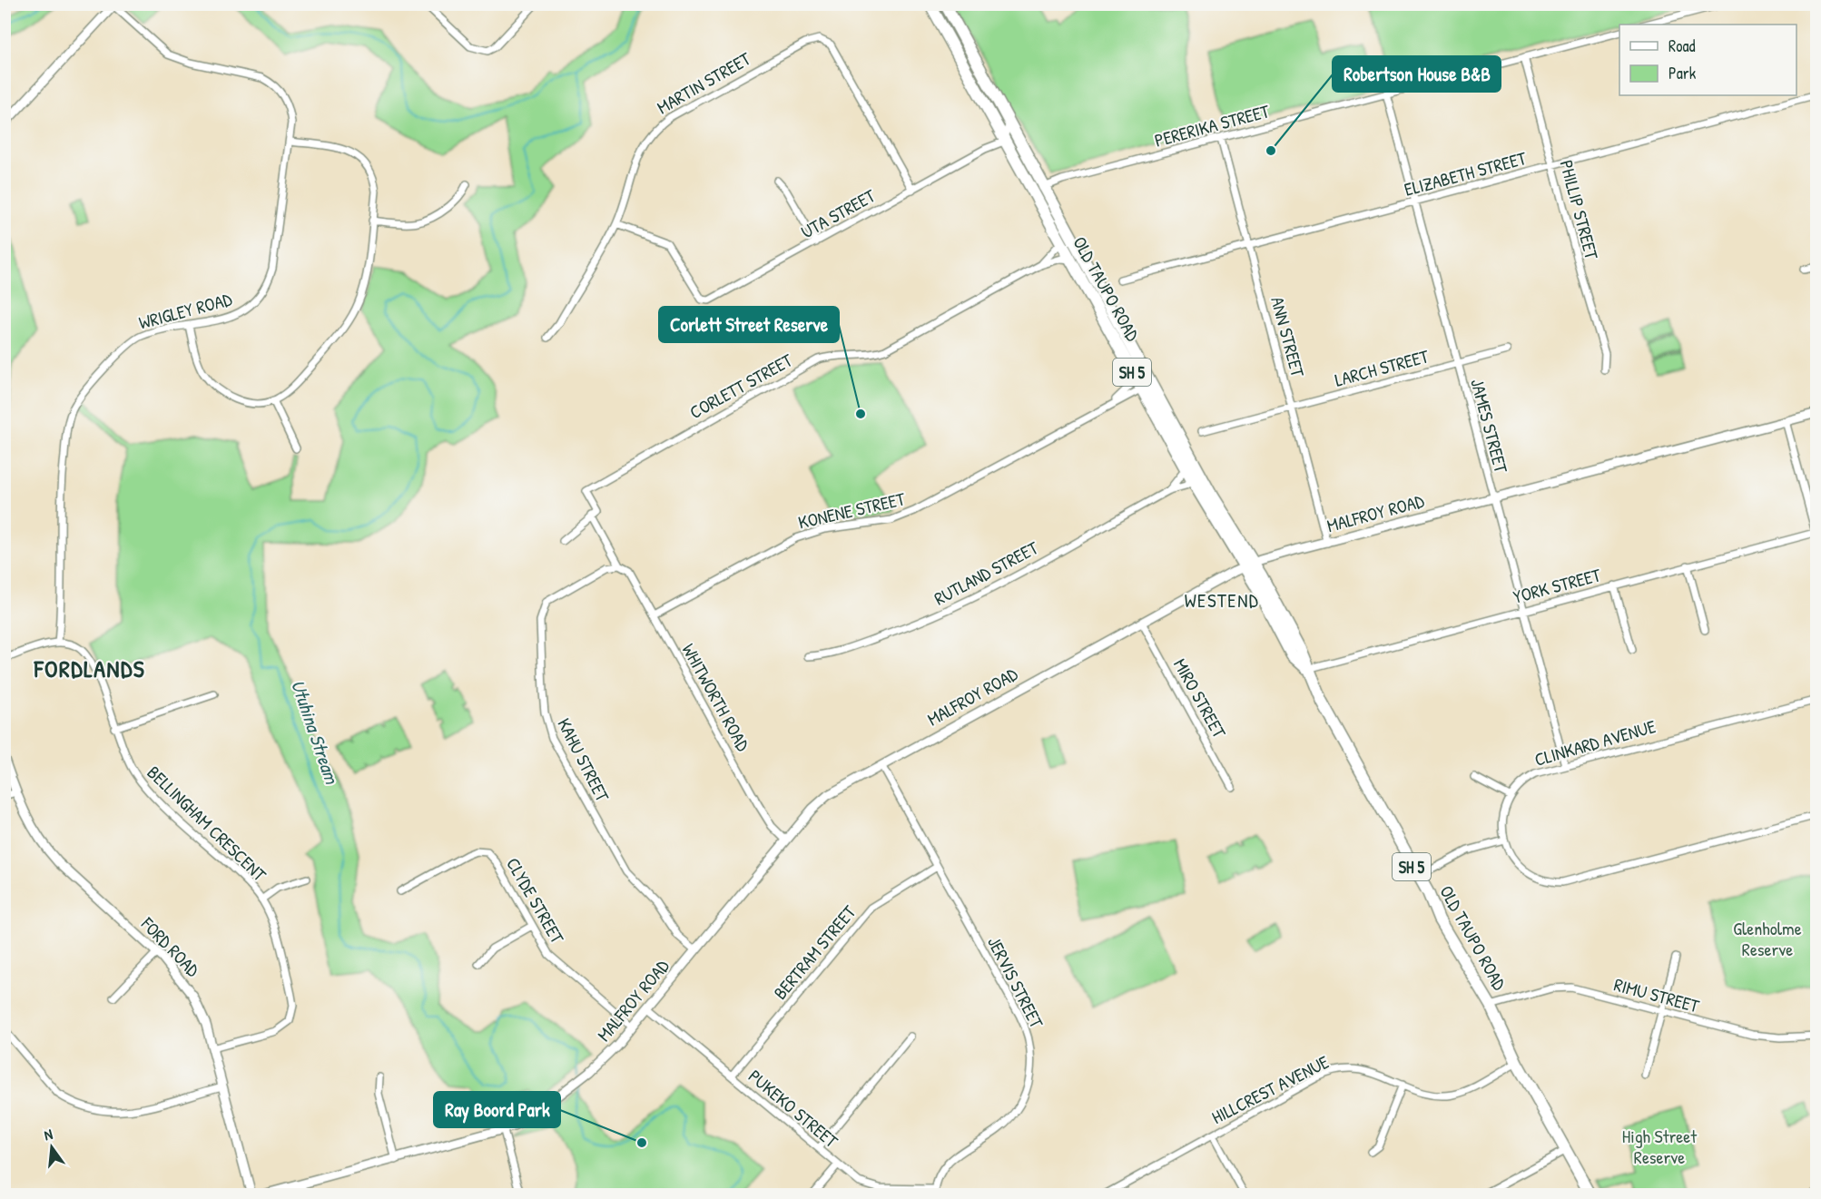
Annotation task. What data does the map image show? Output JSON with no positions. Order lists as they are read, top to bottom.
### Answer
{
  "streets": {
    "highway": ["OLD TAUPO ROAD", "SH 5"],
    "main road": ["MALFROY ROAD", "FORD ROAD"],
    "street": [
      "MARTIN STREET",
      "PERERIKA STREET",
      "ELIZABETH STREET",
      "PHILLIP STREET",
      "UTA STREET",
      "WRIGLEY ROAD",
      "ANN STREET",
      "LARCH STREET",
      "CORLETT STREET",
      "JAMES STREET",
      "KONENE STREET",
      "RUTLAND STREET",
      "YORK STREET",
      "WHITWORTH ROAD",
      "MIRO STREET",
      "CLINKARD AVENUE",
      "KAHU STREET",
      "BELLINGHAM CRESCENT",
      "CLYDE STREET",
      "BERTRAM STREET",
      "JERVIS STREET",
      "RIMU STREET",
      "HILLCREST AVENUE",
      "PUKEKO STREET"
    ]
  },
  "crossings": [
    ["MARTIN STREET", "UTA STREET"],
    ["PERERIKA STREET", "PHILLIP STREET"],
    ["PERERIKA STREET", "OLD TAUPO ROAD"],
    ["PERERIKA STREET", "ANN STREET"],
    ["PERERIKA STREET", "JAMES STREET"],
    ["ELIZABETH STREET", "PHILLIP STREET"],
    ["ELIZABETH STREET", "ANN STREET"],
    ["ELIZABETH STREET", "JAMES STREET"],
    ["UTA STREET", "OLD TAUPO ROAD"],
    ["OLD TAUPO ROAD", "CORLETT STREET"],
    ["OLD TAUPO ROAD", "KONENE STREET"],
    ["OLD TAUPO ROAD", "MALFROY ROAD"],
    ["OLD TAUPO ROAD", "RUTLAND STREET"],
    ["OLD TAUPO ROAD", "YORK STREET"],
    ["OLD TAUPO ROAD", "RIMU STREET"],
    ["OLD TAUPO ROAD", "HILLCREST AVENUE"],
    ["WRIGLEY ROAD", "BELLINGHAM CRESCENT"],
    ["ANN STREET", "LARCH STREET"],
    ["ANN STREET", "MALFROY ROAD"],
    ["LARCH STREET", "JAMES STREET"],
    ["CORLETT STREET", "WHITWORTH ROAD"],
    ["JAMES STREET", "MALFROY ROAD"],
    ["JAMES STREET", "YORK STREET"],
    ["JAMES STREET", "CLINKARD AVENUE"],
    ["KONENE STREET", "WHITWORTH ROAD"],
    ["MALFROY ROAD", "WHITWORTH ROAD"],
    ["MALFROY ROAD", "MIRO STREET"],
    ["MALFROY ROAD", "KAHU STREET"],
    ["MALFROY ROAD", "CLYDE STREET"],
    ["MALFROY ROAD", "JERVIS STREET"],
    ["MALFROY ROAD", "PUKEKO STREET"],
    ["WHITWORTH ROAD", "KAHU STREET"],
    ["BELLINGHAM CRESCENT", "FORD ROAD"],
    ["BERTRAM STREET", "JERVIS STREET"],
    ["BERTRAM STREET", "PUKEKO STREET"],
    ["JERVIS STREET", "PUKEKO STREET"]
  ],
  "districts": ["WESTEND", "FORDLANDS"],
  "water": ["Utuhina Stream"],
  "parks": ["Glenholme Reserve", "High Street Reserve"],
  "places": ["Robertson House B&B", "Corlett Street Reserve", "Ray Boord Park"],
  "legend": ["Road", "Park"],
  "north": "top"
}
